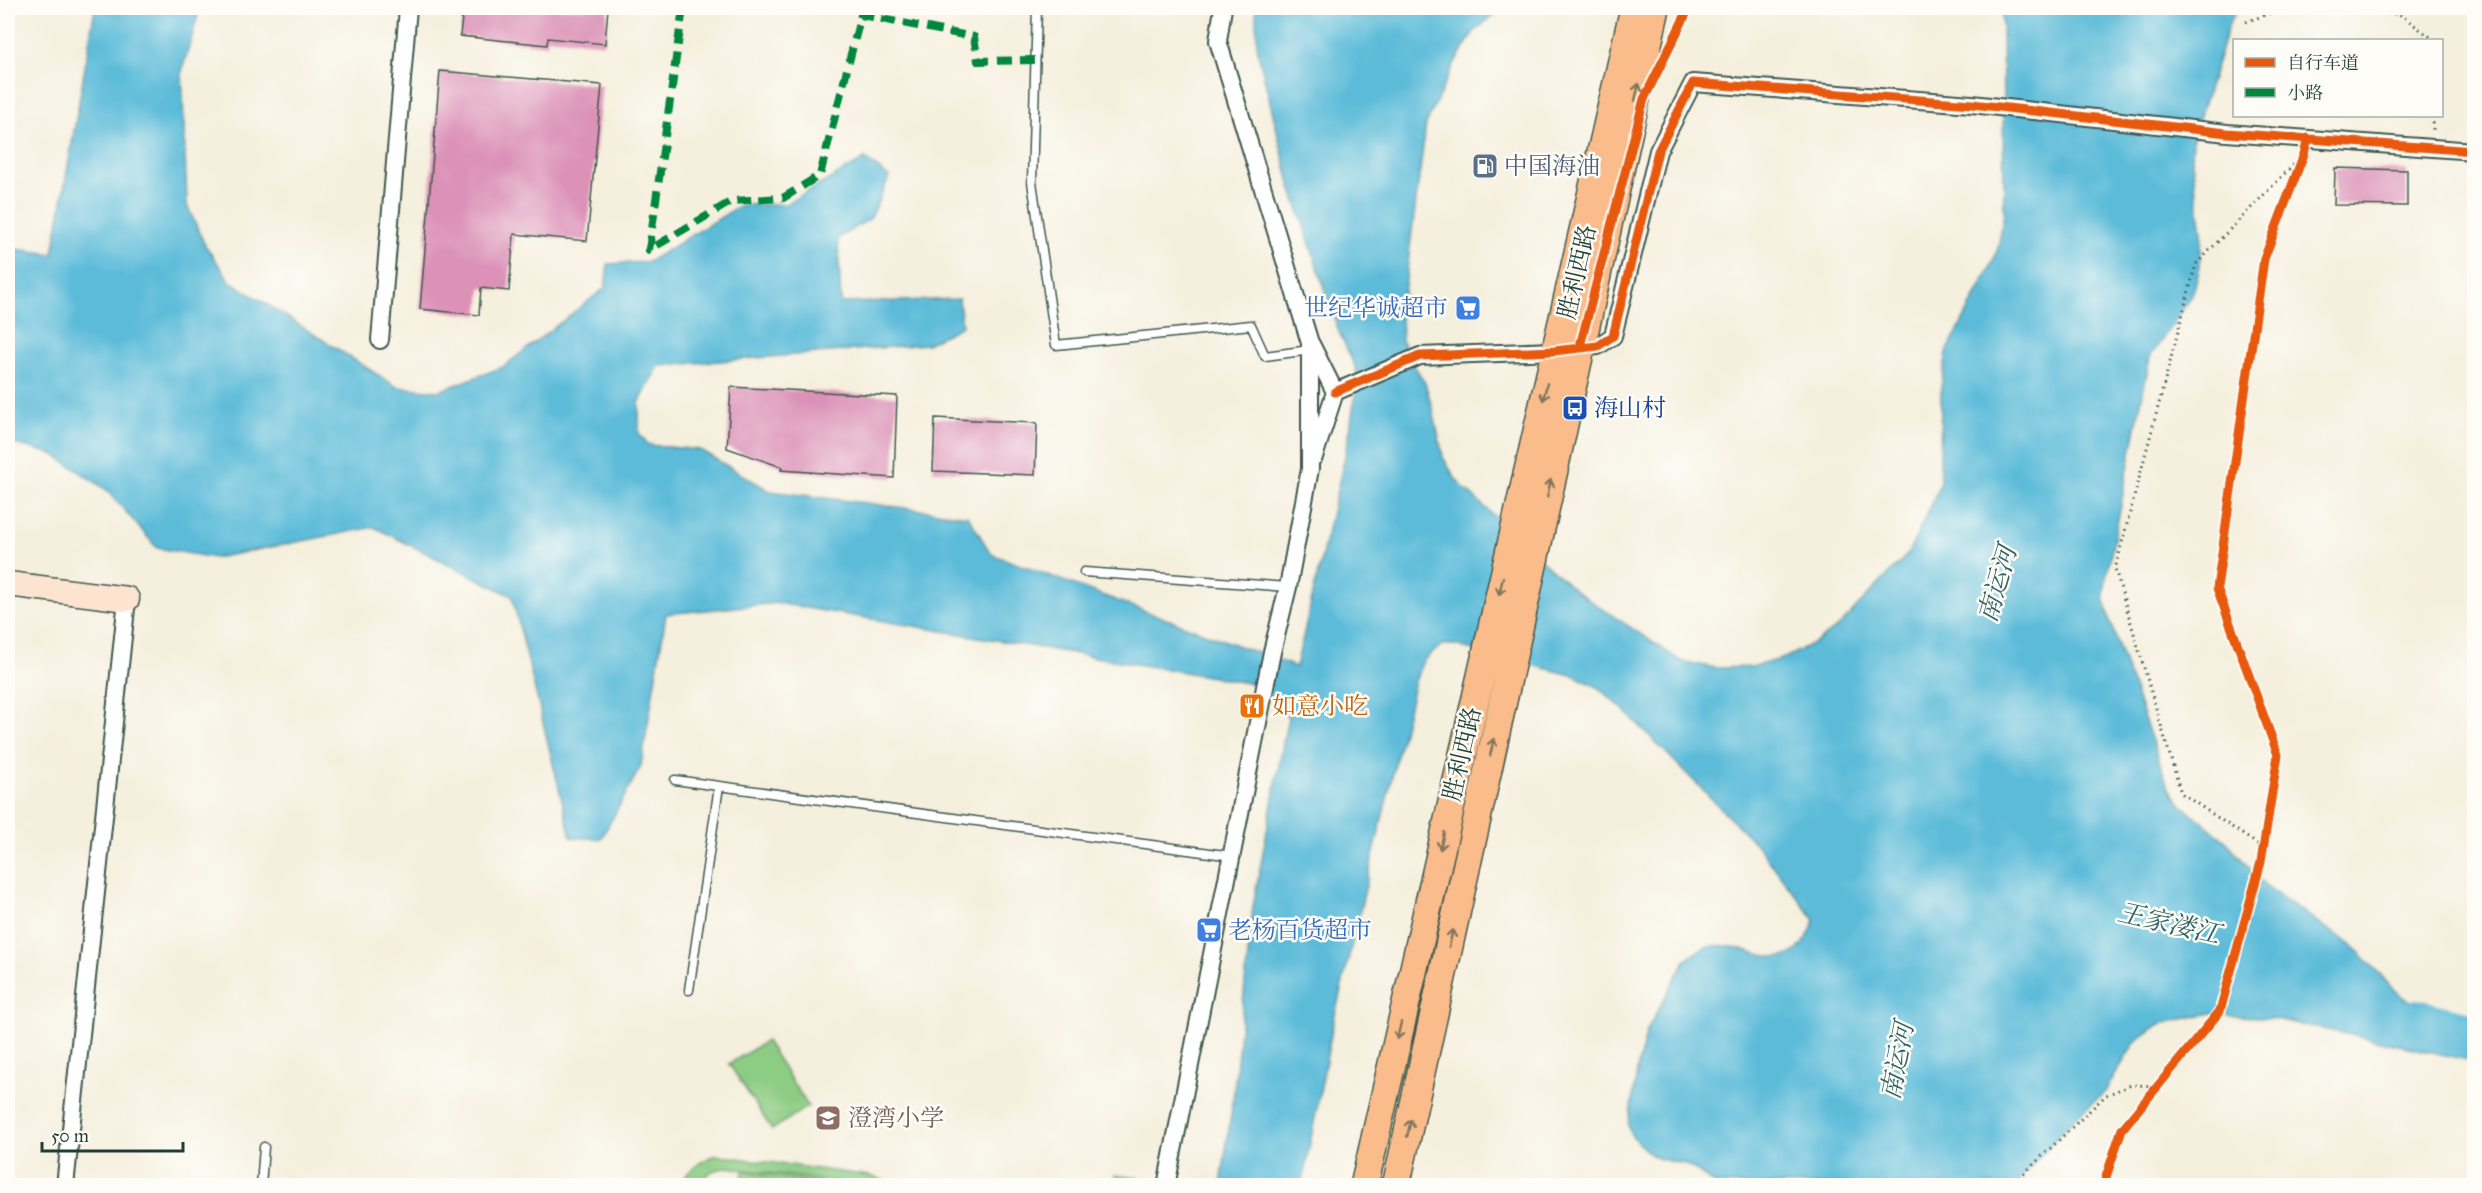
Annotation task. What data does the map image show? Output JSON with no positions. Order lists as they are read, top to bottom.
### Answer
{
  "streets": {
    "main road": ["胜利西路"]
  },
  "water": ["南运河", "王家溇江"],
  "places": {
    "fuel station": ["中国海油"],
    "supermarket": ["世纪华诚超市", "老杨百货超市"],
    "bus stop": ["海山村"],
    "restaurant": ["如意小吃"],
    "school or university": ["澄湾小学"]
  },
  "legend": ["自行车道", "小路"],
  "scale_bar": "50 m"
}
